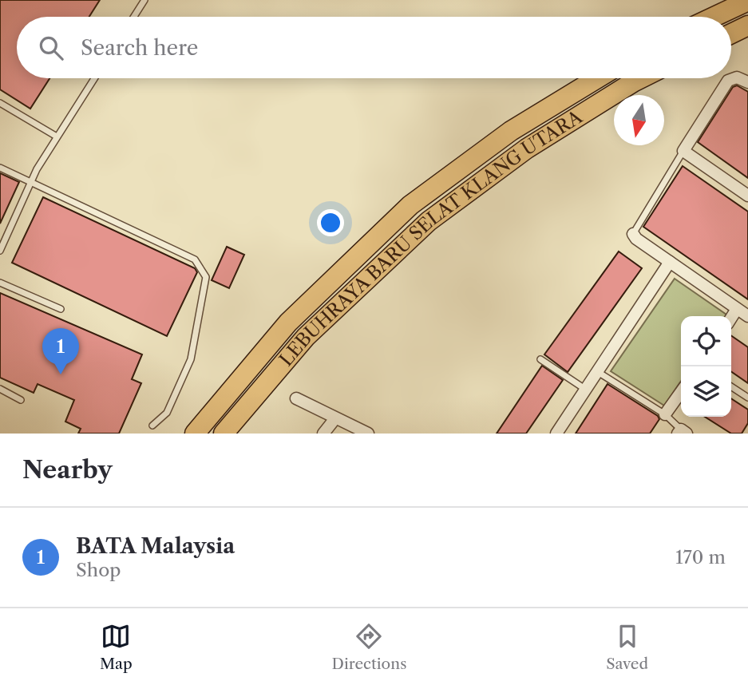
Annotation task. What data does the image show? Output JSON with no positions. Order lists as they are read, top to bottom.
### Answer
{
  "streets": {
    "highway": ["LEBUHRAYA BARU SELAT KLANG UTARA"]
  },
  "north": "bottom",
  "page": {
    "search": "Search here",
    "pins": "1",
    "heading": "Nearby",
    "list": [
      {
        "mark": "1",
        "name": "BATA Malaysia",
        "note": "Shop",
        "value": "170 m"
      }
    ],
    "nav": ["Map", "Directions", "Saved"]
  }
}
